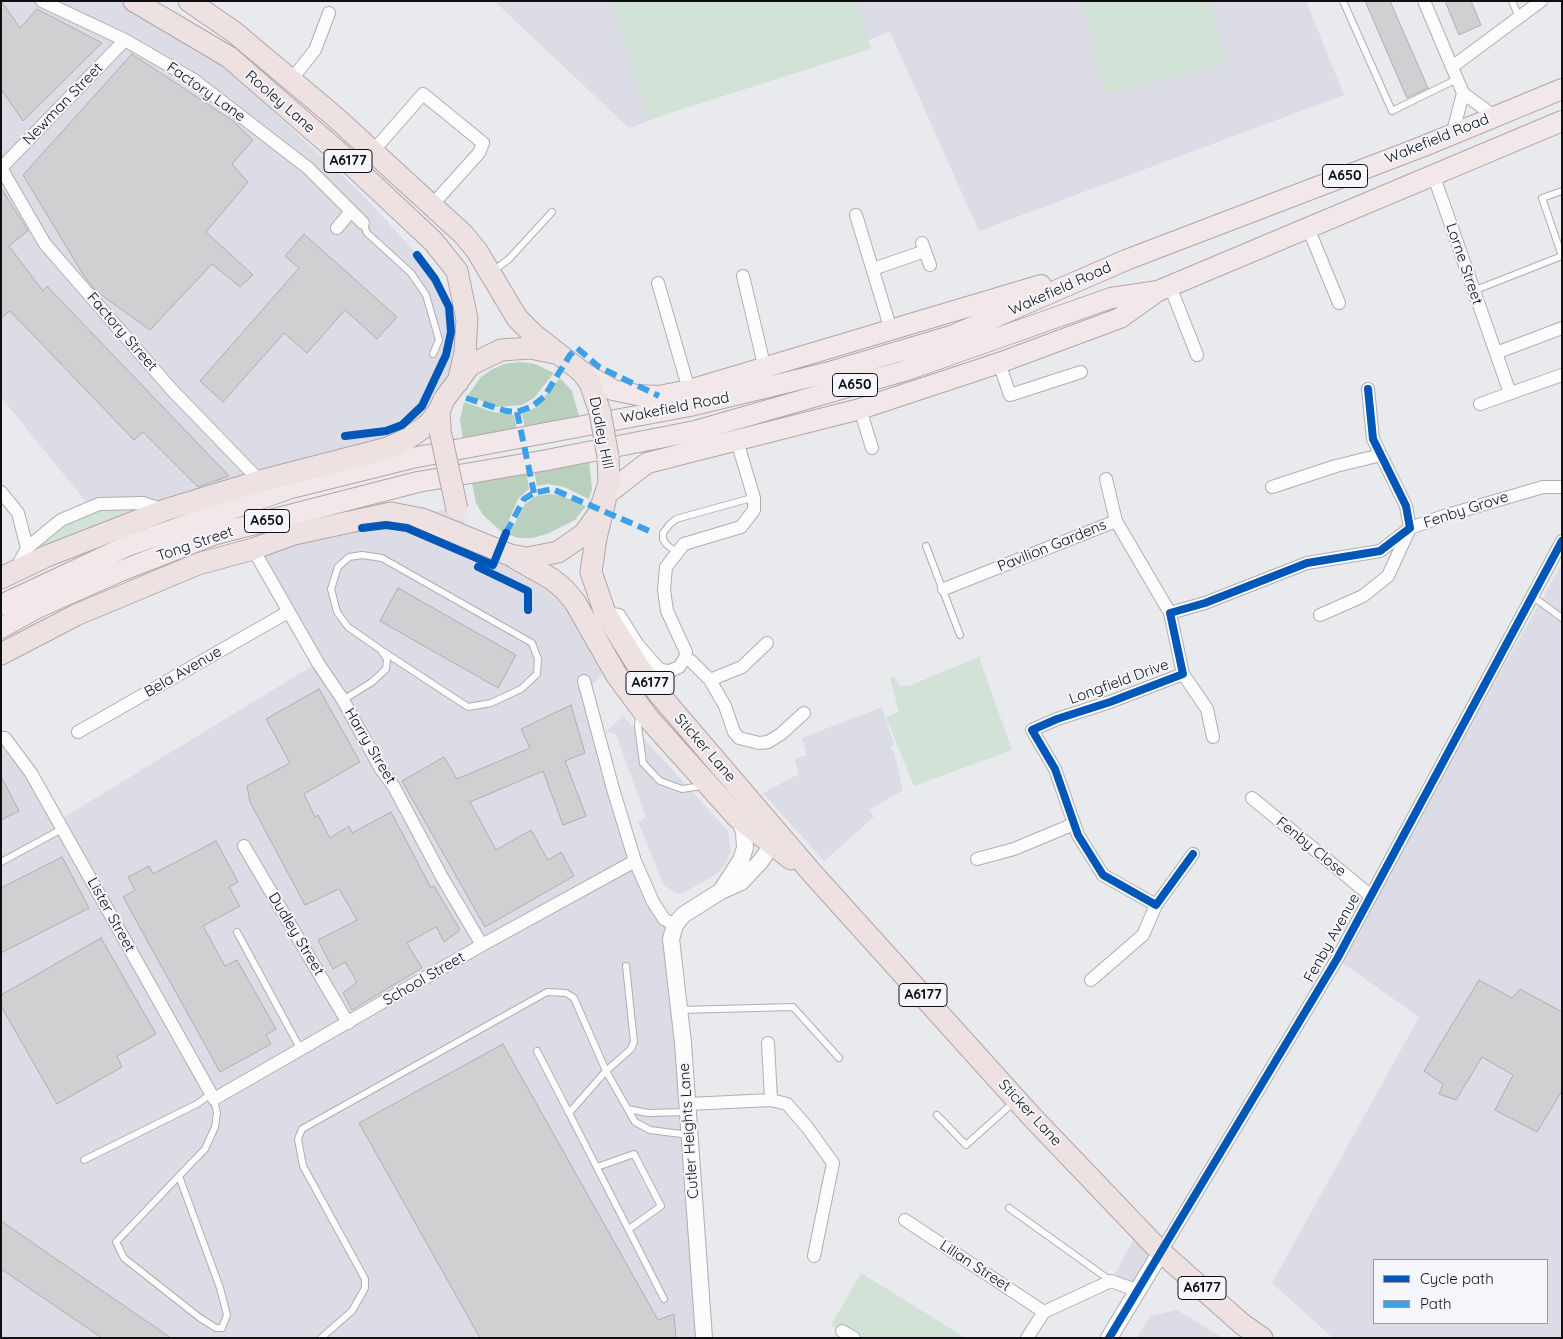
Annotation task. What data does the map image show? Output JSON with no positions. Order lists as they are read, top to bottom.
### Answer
{
  "streets": {
    "highway": [
      "Rooley Lane",
      "A6177",
      "Dudley Hill",
      "Sticker Lane"
    ],
    "main road": ["Wakefield Road", "A650", "Tong Street"],
    "street": [
      "Factory Lane",
      "Newman Street",
      "Lorne Street",
      "Factory Street",
      "Fenby Grove",
      "Pavilion Gardens",
      "Bela Avenue",
      "Longfield Drive",
      "Harry Street",
      "Fenby Close",
      "Lister Street",
      "Dudley Street",
      "Fenby Avenue",
      "School Street",
      "Cutler Heights Lane",
      "Lilian Street"
    ]
  },
  "crossings": [
    ["Factory Lane", "Newman Street"],
    ["Rooley Lane", "Dudley Hill"],
    ["Newman Street", "Factory Street"],
    ["Wakefield Road", "A650"],
    ["Wakefield Road", "Lorne Street"],
    ["Wakefield Road", "Tong Street"],
    ["A650", "Dudley Hill"],
    ["Factory Street", "Dudley Hill"],
    ["Dudley Hill", "Harry Street"],
    ["Dudley Hill", "Sticker Lane"],
    ["Pavilion Gardens", "Longfield Drive"],
    ["Bela Avenue", "Harry Street"],
    ["Harry Street", "School Street"],
    ["Sticker Lane", "Fenby Avenue"],
    ["Fenby Close", "Fenby Avenue"],
    ["Lister Street", "School Street"],
    ["Dudley Street", "School Street"]
  ],
  "legend": ["Cycle path", "Path"]
}
